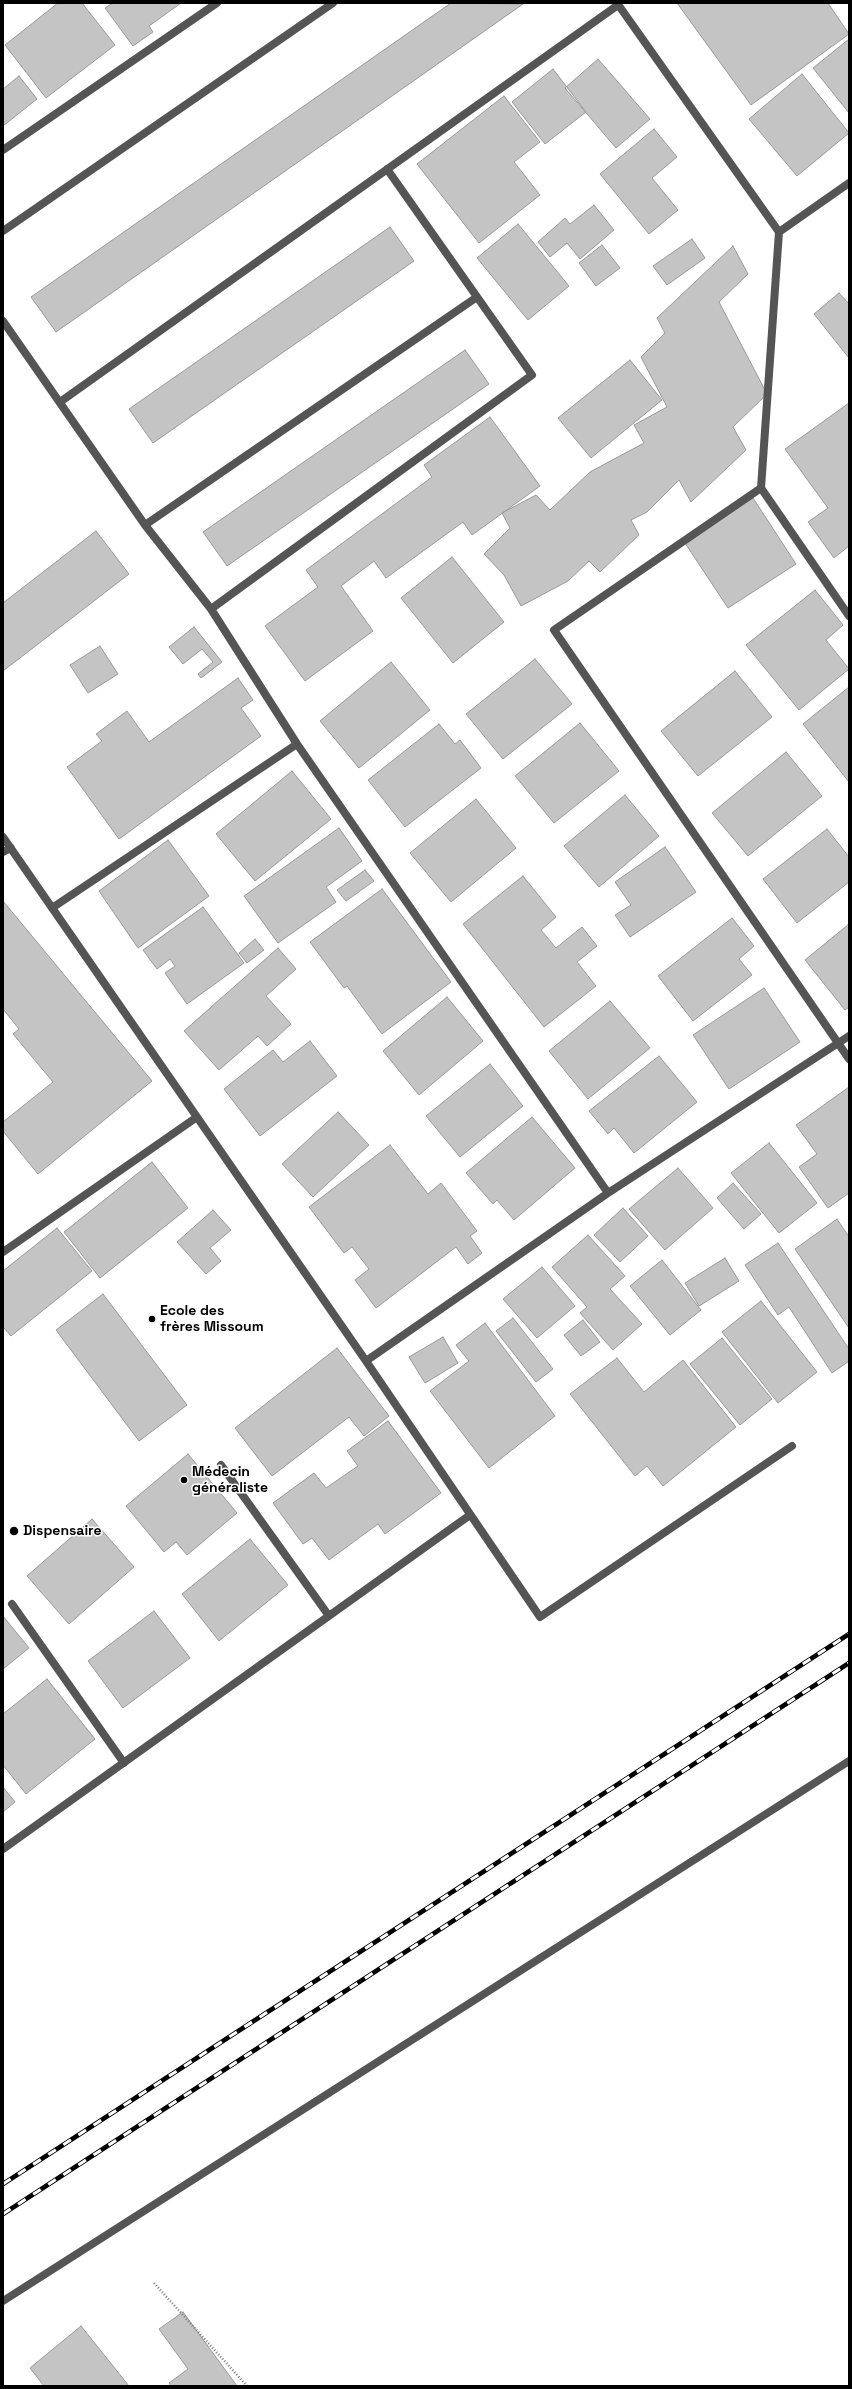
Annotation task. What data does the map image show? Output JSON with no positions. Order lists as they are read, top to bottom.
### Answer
{
  "places": ["Ecole des frères Missoum", "Médecin généraliste", "Dispensaire"]
}
